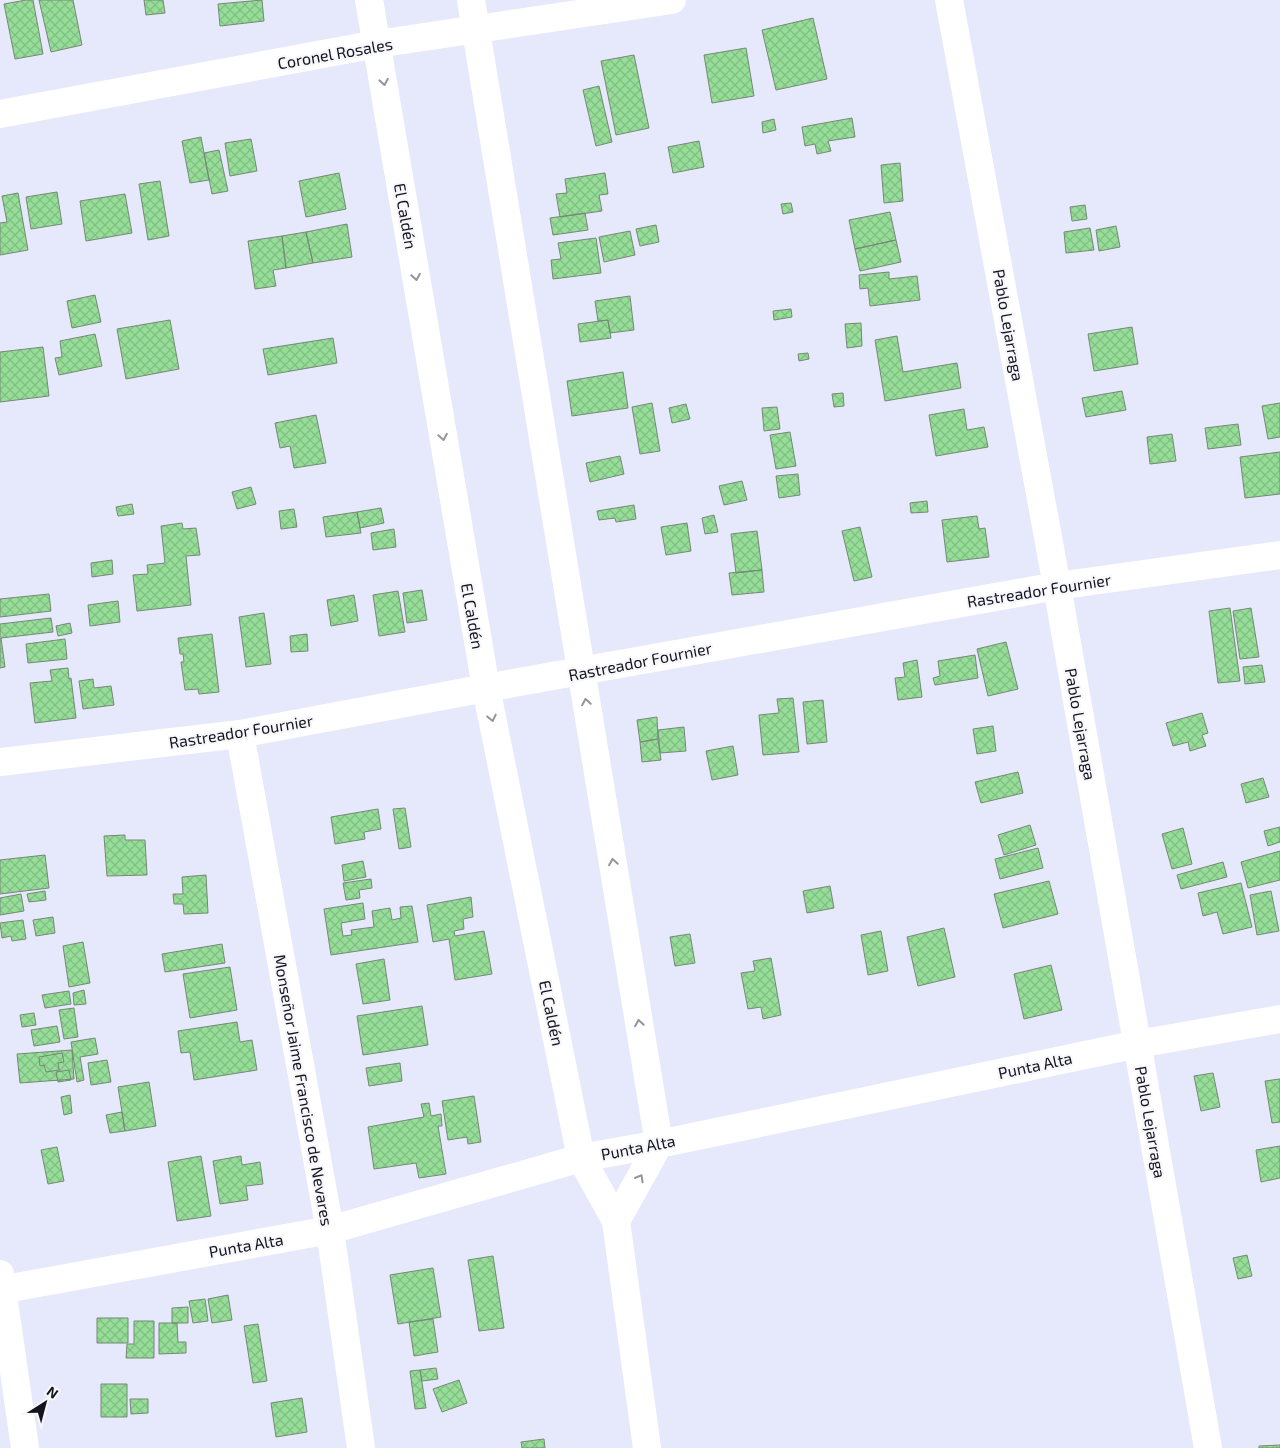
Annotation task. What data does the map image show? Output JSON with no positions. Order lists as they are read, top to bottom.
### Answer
{
  "streets": {
    "street": [
      "Coronel Rosales",
      "El Caldén",
      "Pablo Lejarraga",
      "Rastreador Fournier",
      "Punta Alta",
      "Monseñor Jaime Francisco de Nevares"
    ]
  },
  "crossings": [
    ["Coronel Rosales", "El Caldén"],
    ["El Caldén", "Rastreador Fournier"],
    ["El Caldén", "Punta Alta"],
    ["Pablo Lejarraga", "Rastreador Fournier"],
    ["Pablo Lejarraga", "Punta Alta"],
    ["Rastreador Fournier", "Monseñor Jaime Francisco de Nevares"],
    ["Punta Alta", "Monseñor Jaime Francisco de Nevares"]
  ],
  "north": "top right"
}
